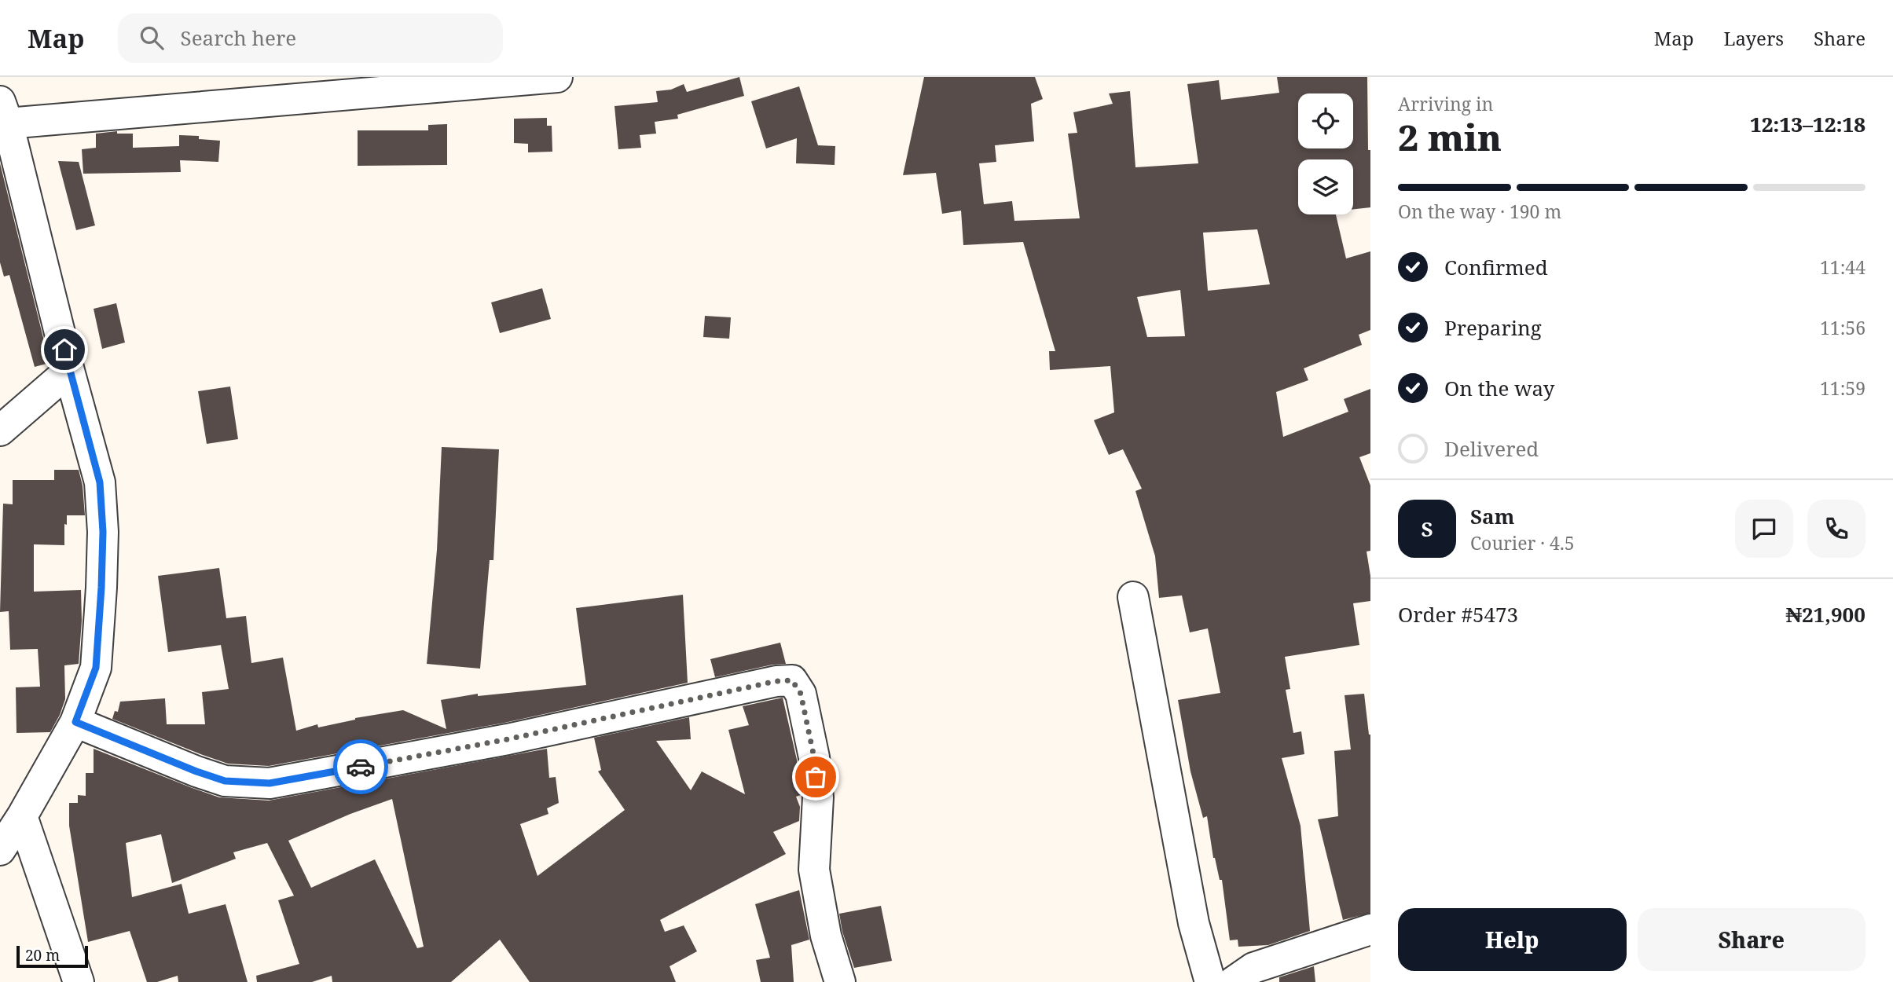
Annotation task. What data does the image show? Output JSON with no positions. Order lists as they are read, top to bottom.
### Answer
{
  "scale_bar": "20 m",
  "page": {
    "header": "Map",
    "search": "Search here",
    "nav": ["Map", "Layers", "Share"],
    "heading": ["2 min", "Arriving in", "12:13–12:18"],
    "panel": [
      "Sam",
      "Courier · 4.5",
      "Order #5473",
      "₦21,900"
    ],
    "bar": "On the way · 190 m",
    "list": [
      ["Confirmed", "11:44"],
      ["Preparing", "11:56"],
      ["On the way", "11:59"],
      "Delivered"
    ],
    "round": "S",
    "buttons": ["Help", "Share"],
    "scale": "20 m"
  }
}
